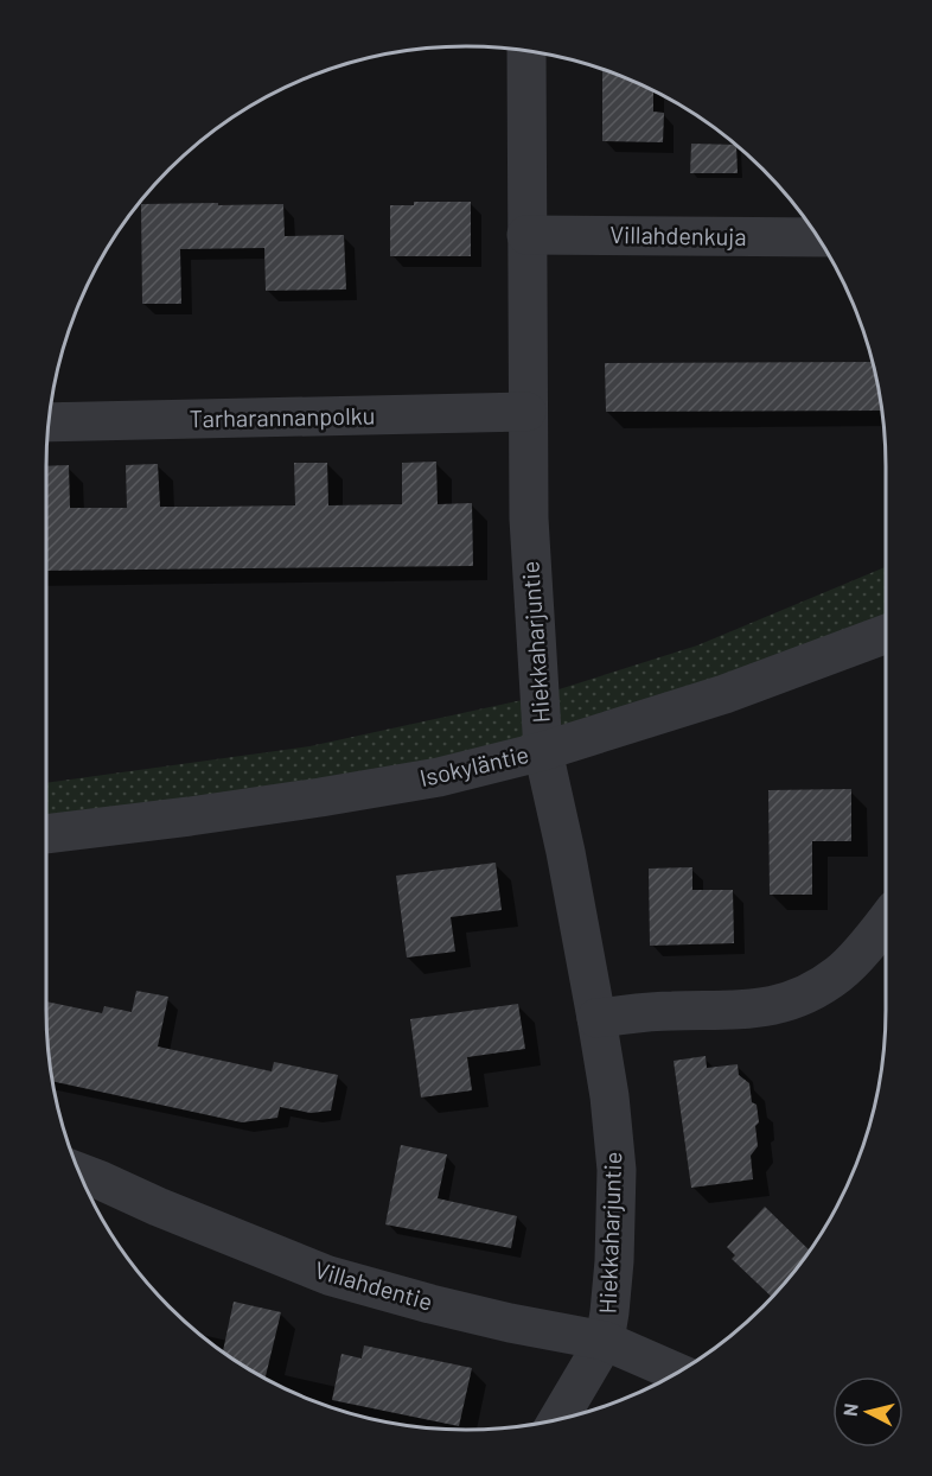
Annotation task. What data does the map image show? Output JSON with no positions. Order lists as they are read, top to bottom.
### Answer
{
  "streets": {
    "street": [
      "Villahdenkuja",
      "Tarharannanpolku",
      "Hiekkaharjuntie",
      "Isokyläntie",
      "Villahdentie"
    ]
  },
  "crossings": [
    ["Villahdenkuja", "Hiekkaharjuntie"],
    ["Tarharannanpolku", "Hiekkaharjuntie"],
    ["Hiekkaharjuntie", "Isokyläntie"],
    ["Hiekkaharjuntie", "Villahdentie"]
  ],
  "north": "left"
}
